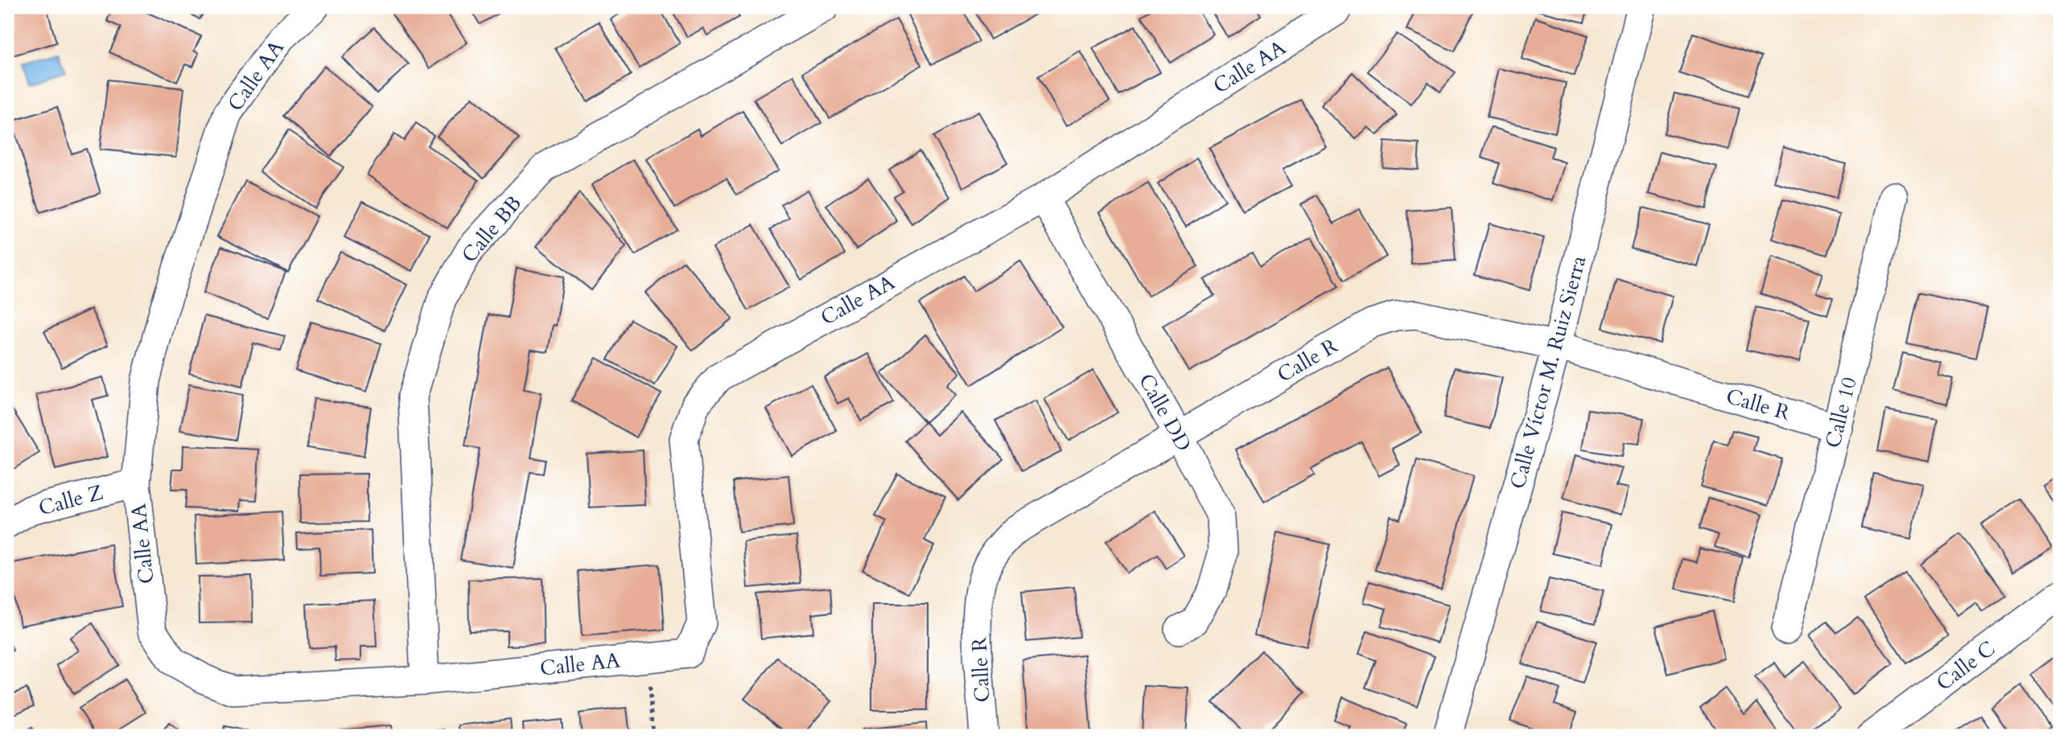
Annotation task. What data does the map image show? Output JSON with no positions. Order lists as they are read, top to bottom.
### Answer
{
  "streets": {
    "street": [
      "Calle AA",
      "Calle BB",
      "Calle R",
      "Calle Víctor M. Ruiz Sierra",
      "Calle DD",
      "Calle 10",
      "Calle Z",
      "Calle C"
    ]
  },
  "crossings": [
    ["Calle AA", "Calle BB"],
    ["Calle AA", "Calle DD"],
    ["Calle AA", "Calle Z"],
    ["Calle R", "Calle Víctor M. Ruiz Sierra"],
    ["Calle R", "Calle DD"],
    ["Calle R", "Calle 10"]
  ]
}
